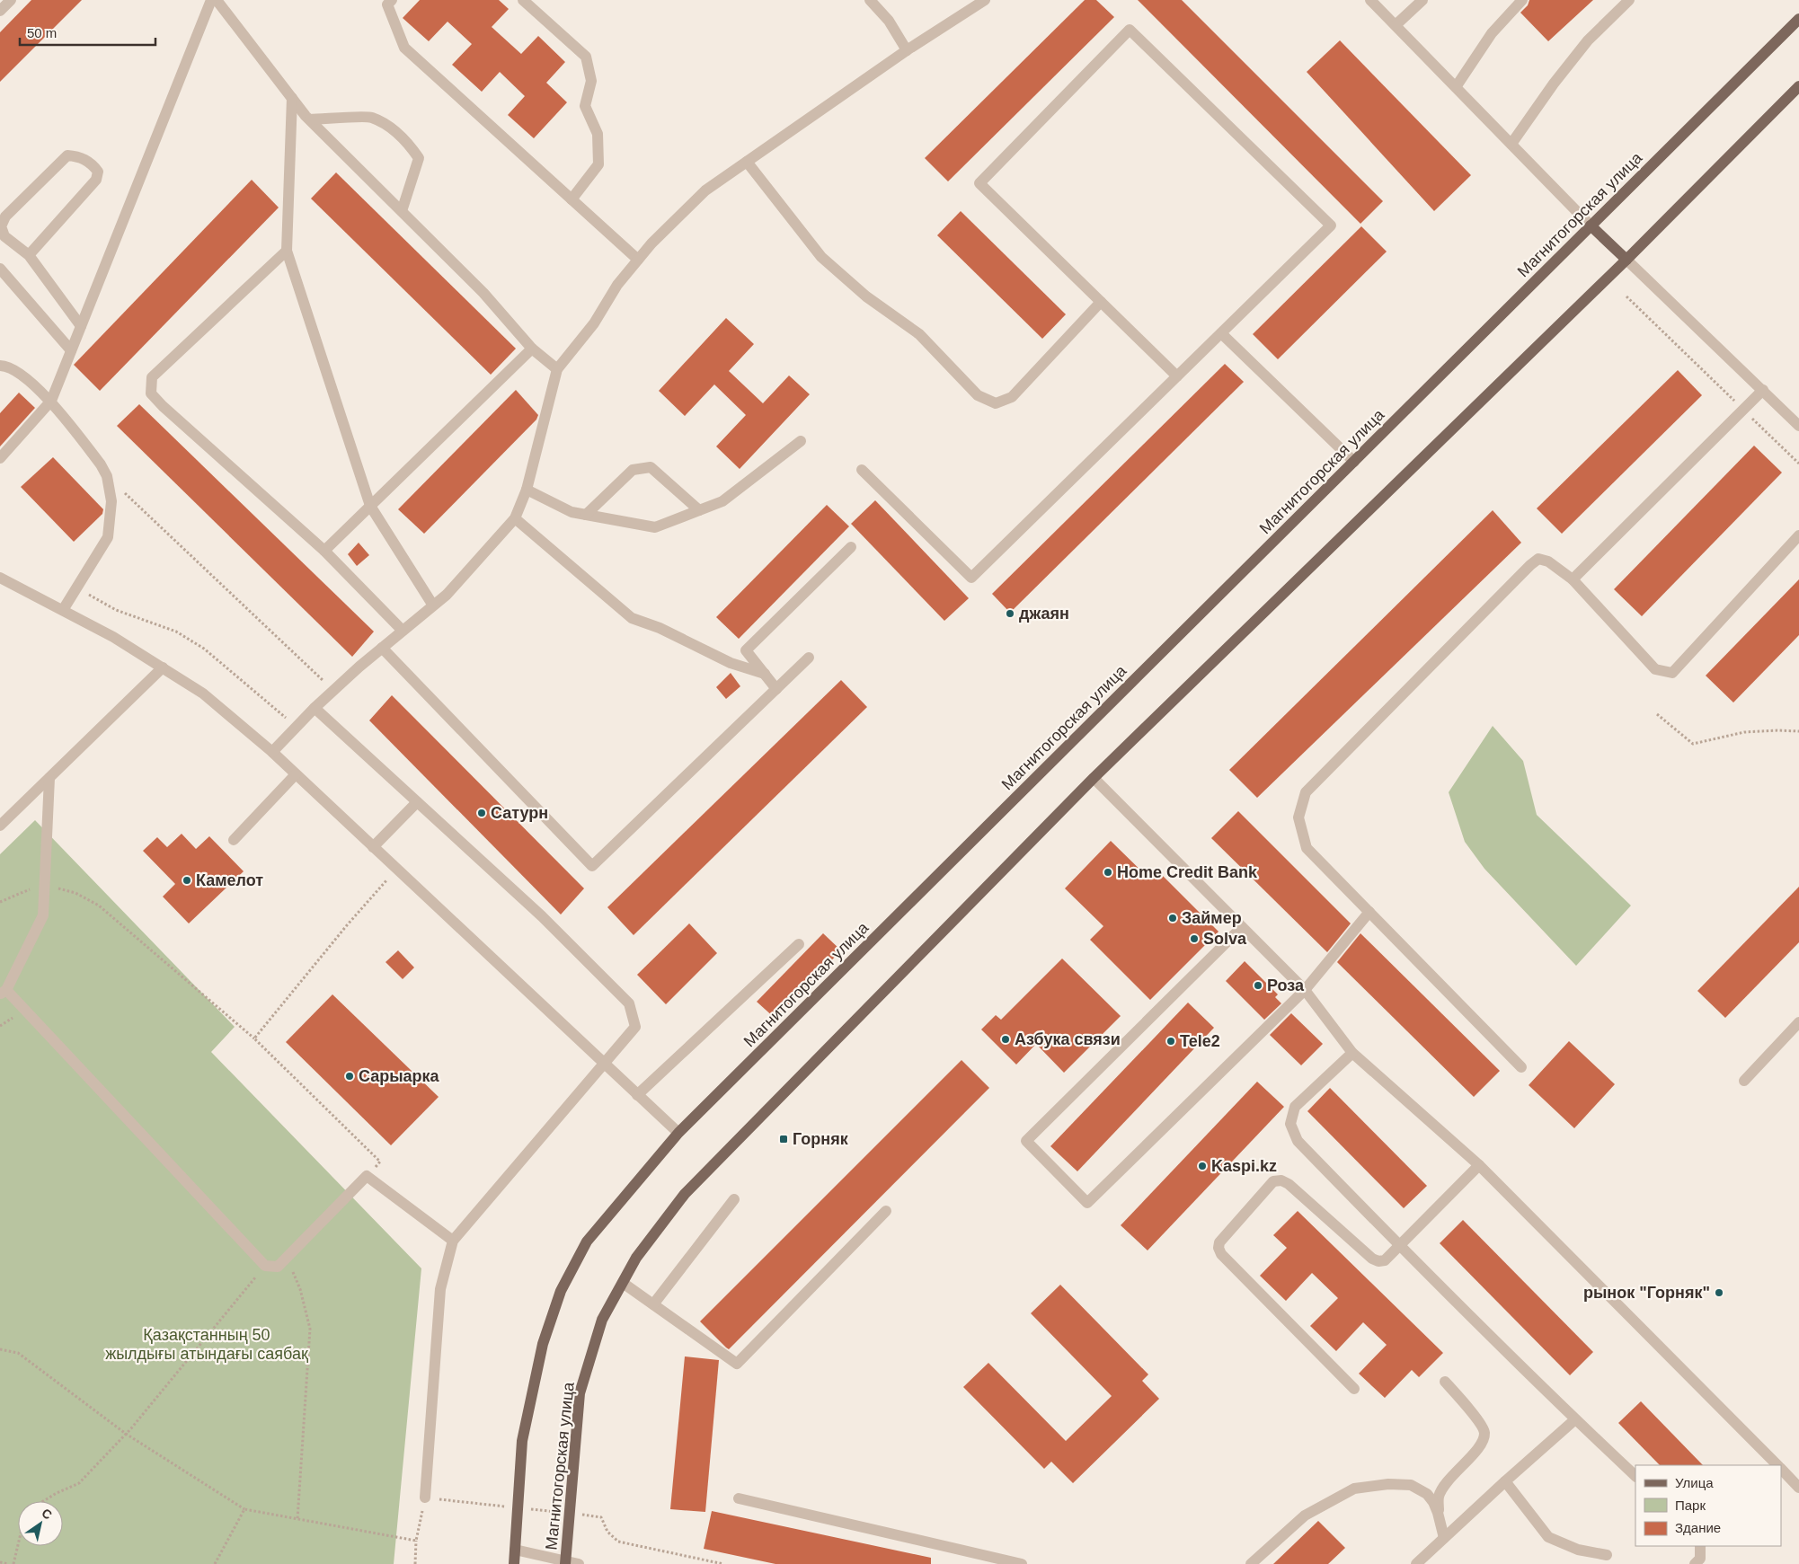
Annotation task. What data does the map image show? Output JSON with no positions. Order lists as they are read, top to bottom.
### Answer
{
  "streets": {
    "main road": ["Магнитогорская улица"]
  },
  "parks": ["Қазақстанның 50 жылдығы атындағы саябақ"],
  "places": {
    "other": [
      "джаян",
      "Сатурн",
      "Home Credit Bank",
      "Камелот",
      "Займер",
      "Solva",
      "Роза",
      "Азбука связи",
      "Tele2",
      "Сарыарка",
      "Kaspi.kz",
      "рынок \"Горняк\""
    ],
    "transit": ["Горняк"]
  },
  "legend": ["Улица", "Парк", "Здание"],
  "scale_bar": "50 m",
  "north": "top right"
}
